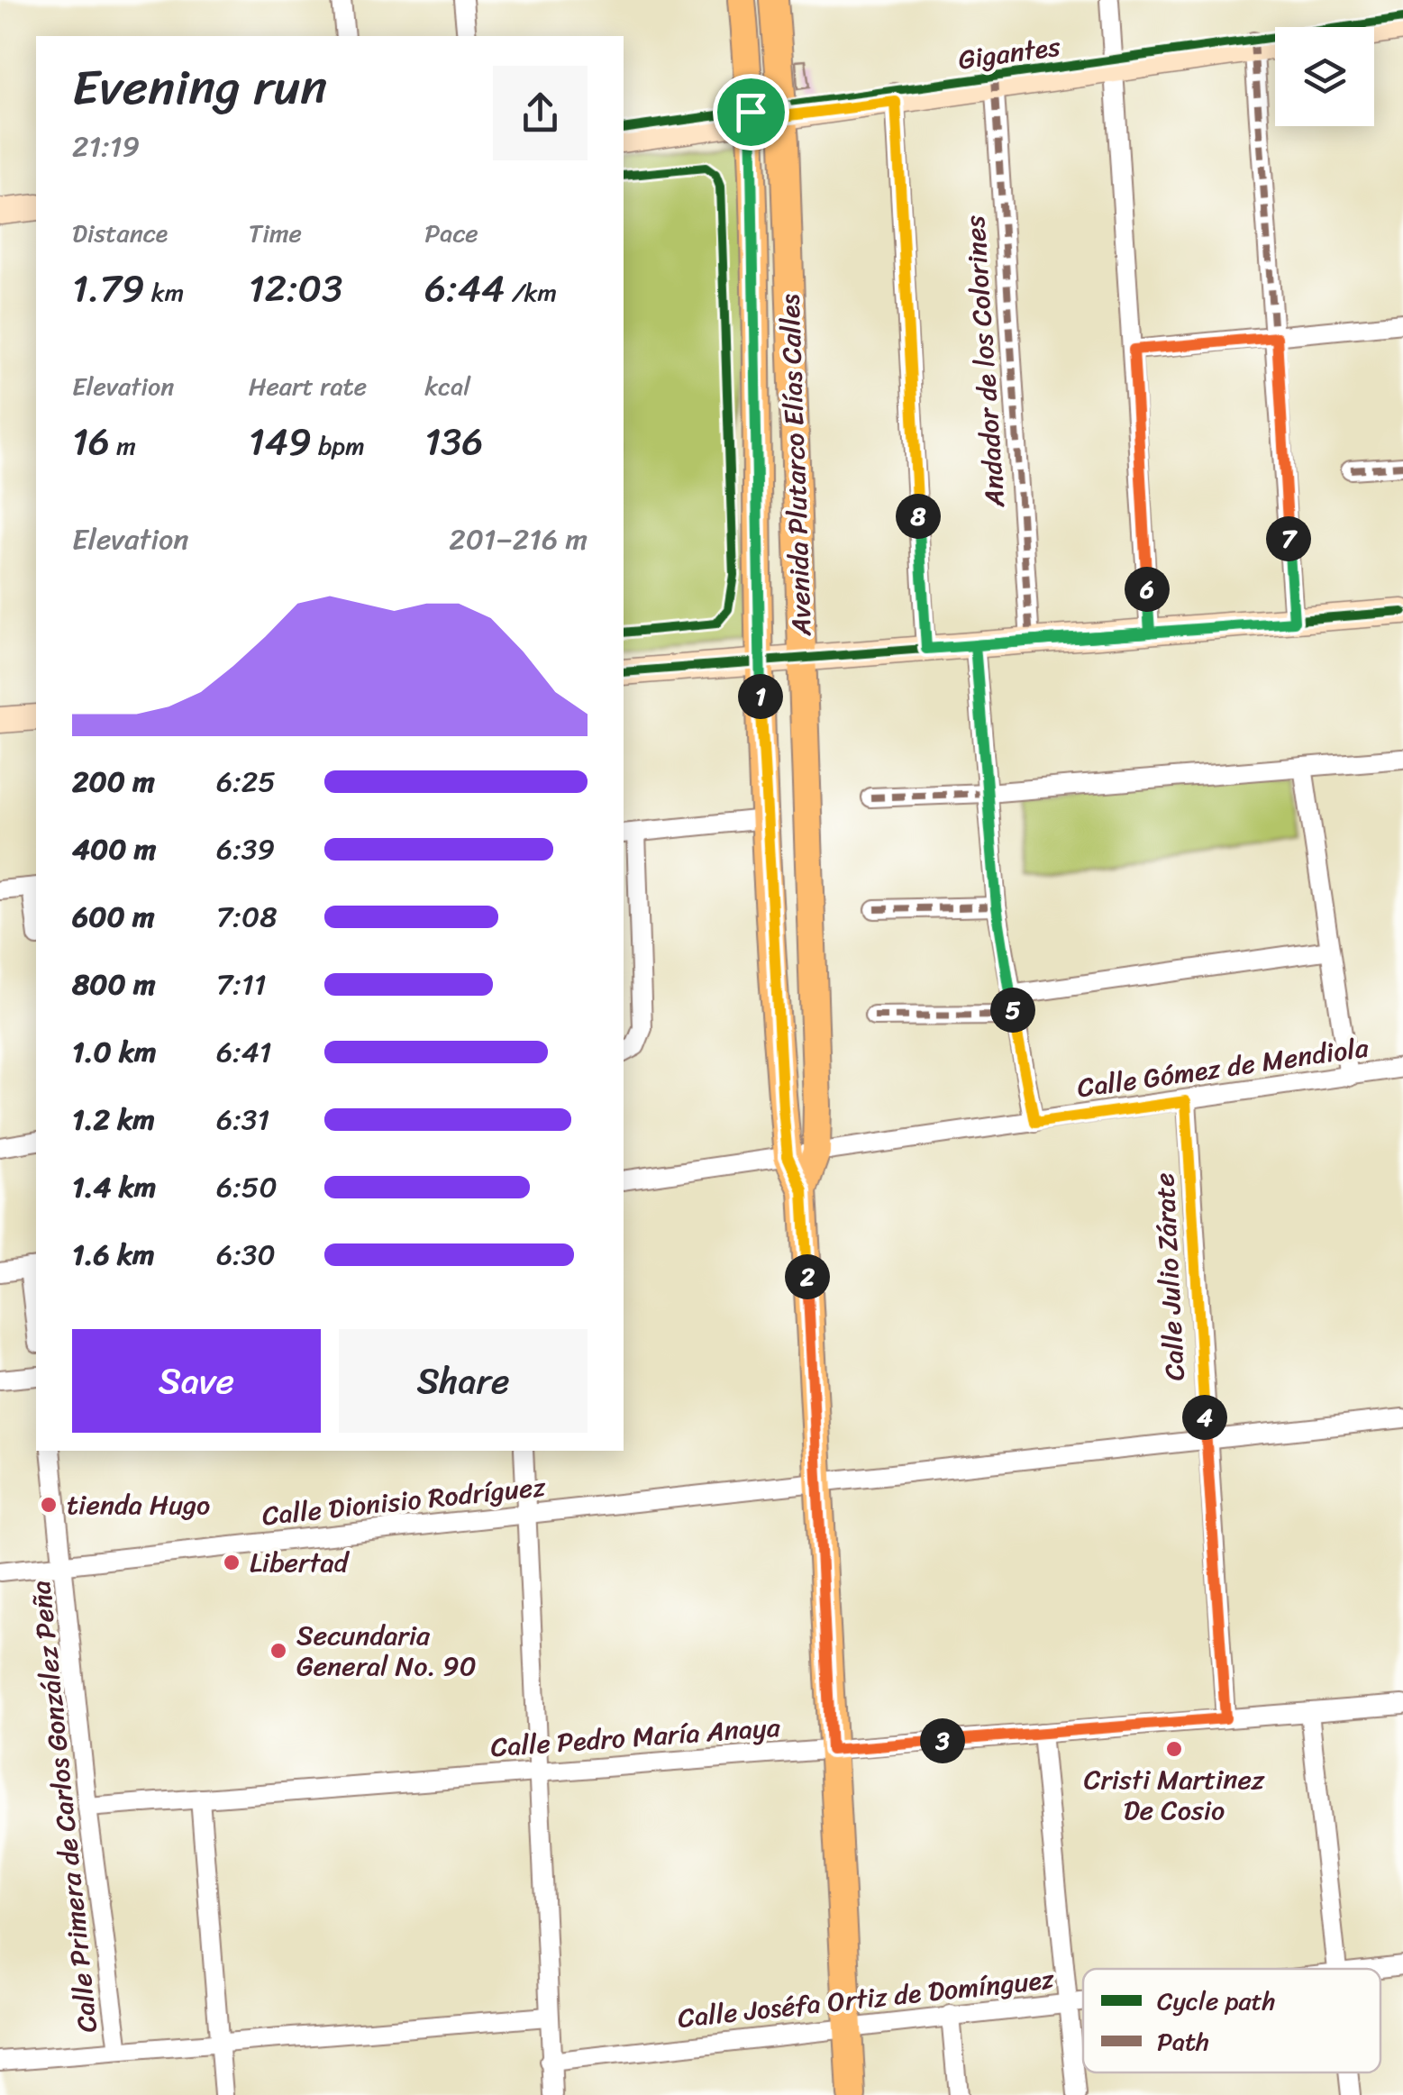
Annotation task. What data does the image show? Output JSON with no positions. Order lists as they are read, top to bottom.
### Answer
{
  "streets": {
    "main road": ["Avenida Plutarco Elías Calles"],
    "street": [
      "Andador de los Colorines",
      "Calle Gómez de Mendiola",
      "Calle Julio Zárate",
      "Calle Dionisio Rodríguez",
      "Calle Pedro María Anaya",
      "Calle Primera de Carlos González Peña",
      "Calle Joséfa Ortiz de Domínguez"
    ],
    "cycle path": ["Gigantes"]
  },
  "crossings": [
    ["Avenida Plutarco Elías Calles", "Calle Gómez de Mendiola"],
    ["Avenida Plutarco Elías Calles", "Calle Dionisio Rodríguez"],
    ["Avenida Plutarco Elías Calles", "Calle Pedro María Anaya"],
    ["Avenida Plutarco Elías Calles", "Calle Joséfa Ortiz de Domínguez"],
    ["Calle Gómez de Mendiola", "Calle Julio Zárate"],
    ["Calle Julio Zárate", "Calle Dionisio Rodríguez"],
    ["Calle Julio Zárate", "Calle Pedro María Anaya"],
    ["Calle Dionisio Rodríguez", "Calle Primera de Carlos González Peña"],
    ["Calle Pedro María Anaya", "Calle Primera de Carlos González Peña"]
  ],
  "places": [
    "tienda Hugo",
    "Libertad",
    "Secundaria General No. 90",
    "Cristi Martinez De Cosio"
  ],
  "legend": ["Cycle path", "Path"],
  "page": {
    "heading": ["Evening run", "21:19"],
    "stats": [
      ["Distance", "1.79 km"],
      ["Time", "12:03"],
      ["Pace", "6:44 /km"],
      ["Elevation", "16 m"],
      ["Heart rate", "149 bpm"],
      ["kcal", "136"]
    ],
    "pins": [
      "8",
      "7",
      "6",
      "1",
      "5",
      "2",
      "4",
      "3"
    ],
    "chart": ["Elevation", "201–216 m"],
    "list": [
      {
        "name": "200 m",
        "note": "6:25"
      },
      {
        "name": "400 m",
        "note": "6:39"
      },
      {
        "name": "600 m",
        "note": "7:08"
      },
      {
        "name": "800 m",
        "note": "7:11"
      },
      {
        "name": "1.0 km",
        "note": "6:41"
      },
      {
        "name": "1.2 km",
        "note": "6:31"
      },
      {
        "name": "1.4 km",
        "note": "6:50"
      },
      {
        "name": "1.6 km",
        "note": "6:30"
      }
    ],
    "buttons": ["Save", "Share"]
  }
}
